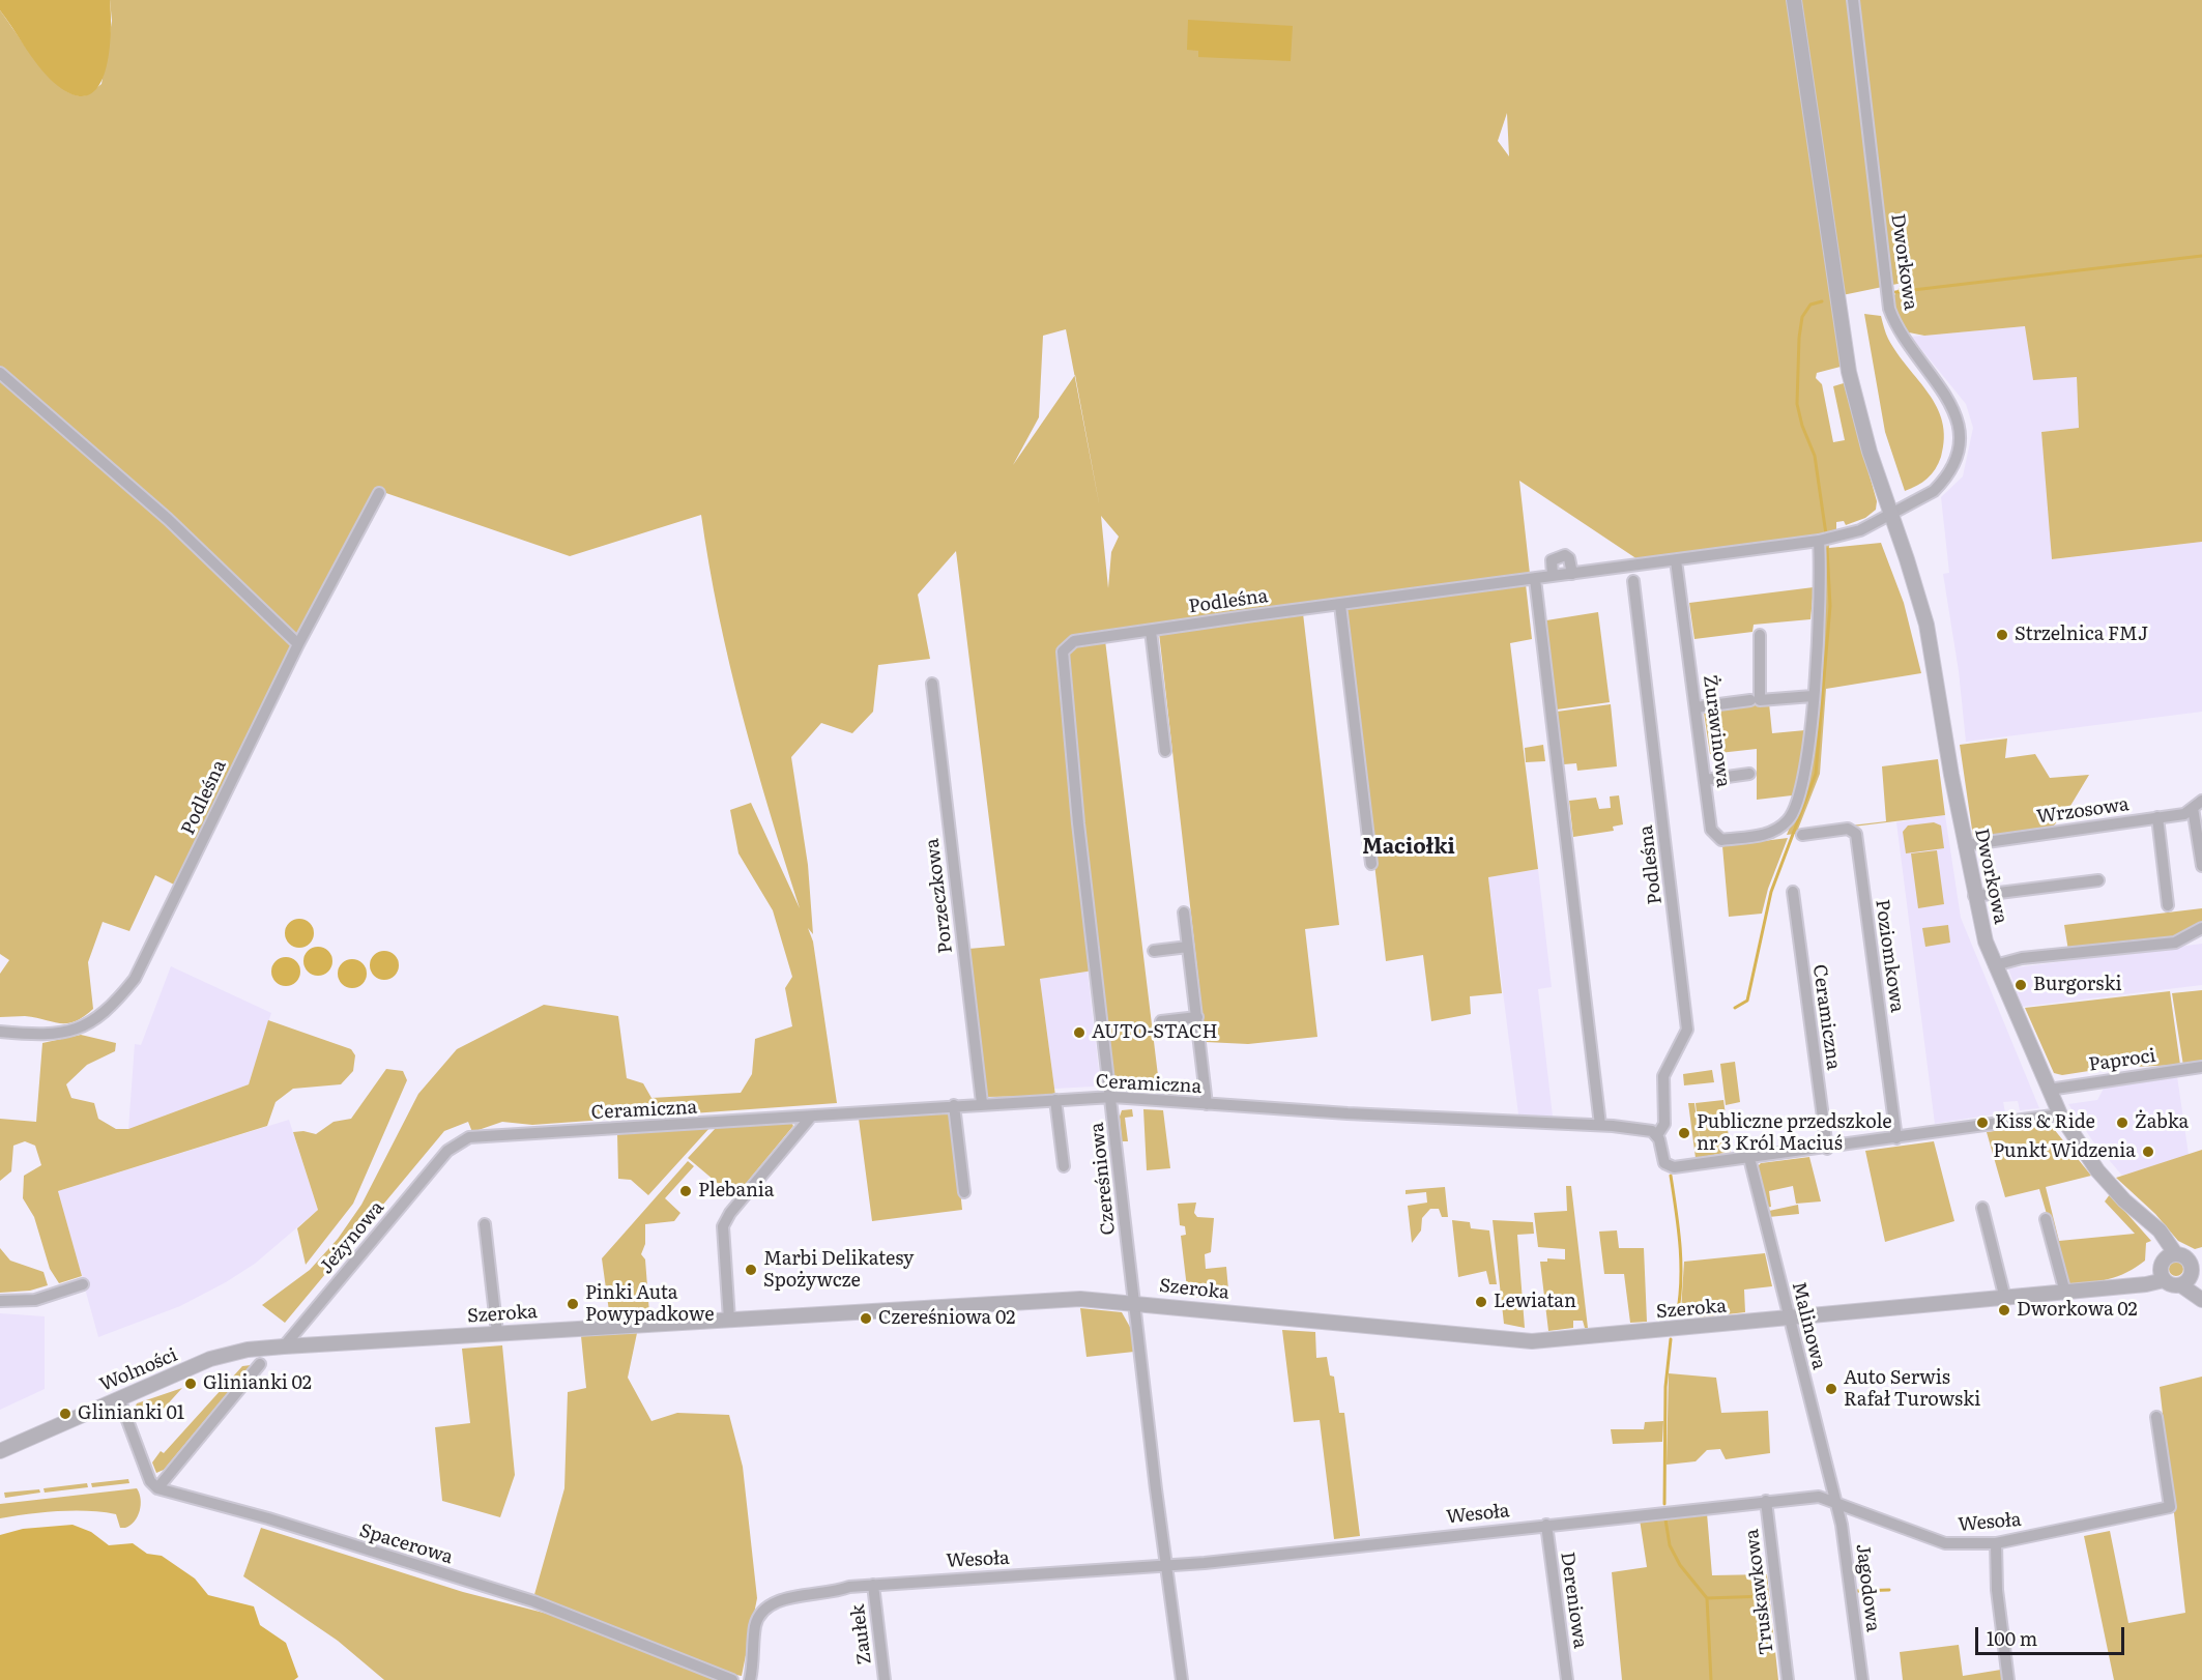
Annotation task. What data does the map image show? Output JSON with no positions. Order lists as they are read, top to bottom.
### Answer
{
  "streets": {
    "street": [
      "Dworkowa",
      "Podleśna",
      "Żurawinowa",
      "Wrzosowa",
      "Porzeczkowa",
      "Poziomkowa",
      "Ceramiczna",
      "Paproci",
      "Czereśniowa",
      "Jeżynowa",
      "Szeroka",
      "Malinowa",
      "Wolności",
      "Wesoła",
      "Spacerowa",
      "Jagodowa",
      "Truskawkowa",
      "Dereniowa",
      "Zaułek"
    ]
  },
  "crossings": [
    ["Dworkowa", "Podleśna"],
    ["Dworkowa", "Wrzosowa"],
    ["Dworkowa", "Paproci"],
    ["Dworkowa", "Szeroka"],
    ["Podleśna", "Żurawinowa"],
    ["Podleśna", "Ceramiczna"],
    ["Podleśna", "Czereśniowa"],
    ["Porzeczkowa", "Ceramiczna"],
    ["Ceramiczna", "Czereśniowa"],
    ["Ceramiczna", "Jeżynowa"],
    ["Czereśniowa", "Szeroka"],
    ["Czereśniowa", "Wesoła"],
    ["Jeżynowa", "Szeroka"],
    ["Szeroka", "Malinowa"],
    ["Szeroka", "Wolności"],
    ["Malinowa", "Wesoła"],
    ["Malinowa", "Jagodowa"],
    ["Wesoła", "Jagodowa"],
    ["Wesoła", "Truskawkowa"],
    ["Wesoła", "Dereniowa"],
    ["Wesoła", "Zaułek"]
  ],
  "districts": ["Maciołki"],
  "places": [
    "Strzelnica FMJ",
    "Burgorski",
    "AUTO-STACH",
    "Kiss & Ride",
    "Żabka",
    "Publiczne przedszkole nr 3 Król Maciuś",
    "Punkt Widzenia",
    "Plebania",
    "Marbi Delikatesy Spożywcze",
    "Lewiatan",
    "Pinki Auta Powypadkowe",
    "Dworkowa 02",
    "Czereśniowa 02",
    "Glinianki 02",
    "Auto Serwis Rafał Turowski",
    "Glinianki 01"
  ],
  "scale_bar": "100 m"
}
